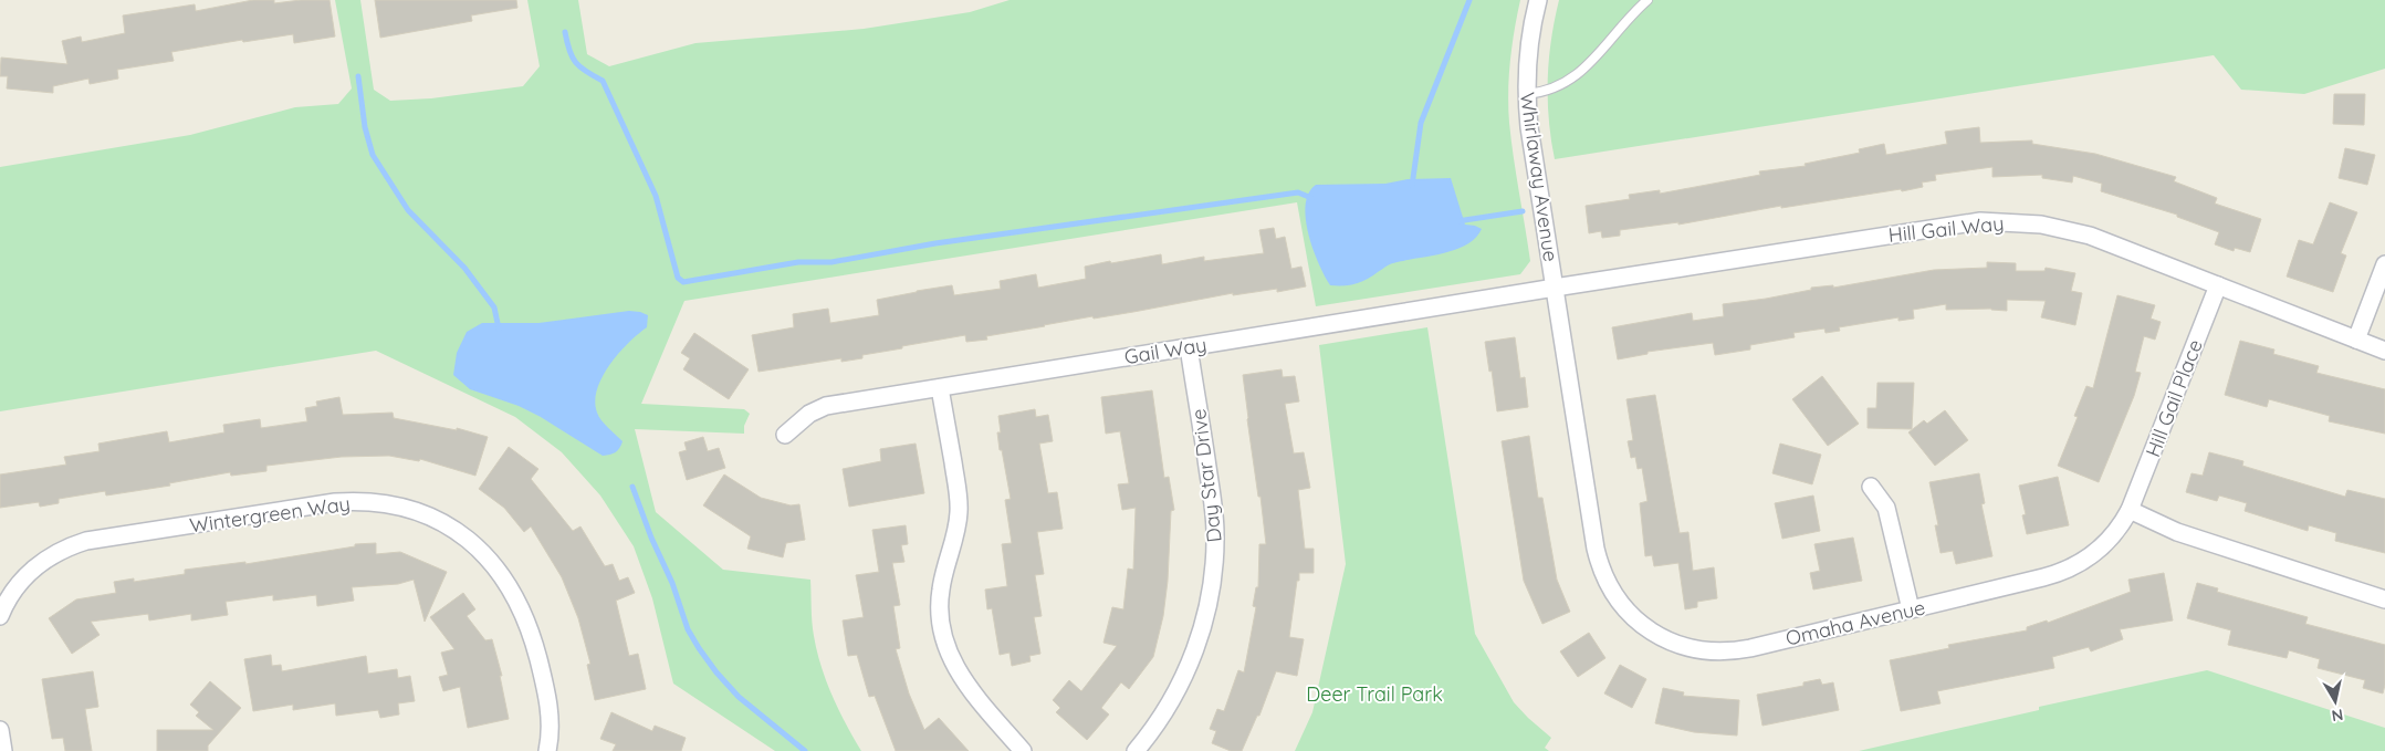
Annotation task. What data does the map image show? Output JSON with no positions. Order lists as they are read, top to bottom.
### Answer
{
  "streets": {
    "street": [
      "Whirlaway Avenue",
      "Hill Gail Way",
      "Gail Way",
      "Hill Gail Place",
      "Day Star Drive",
      "Wintergreen Way",
      "Omaha Avenue"
    ]
  },
  "crossings": [
    ["Whirlaway Avenue", "Hill Gail Way"],
    ["Whirlaway Avenue", "Gail Way"],
    ["Whirlaway Avenue", "Omaha Avenue"],
    ["Hill Gail Way", "Gail Way"],
    ["Hill Gail Way", "Hill Gail Place"],
    ["Hill Gail Way", "Omaha Avenue"],
    ["Gail Way", "Day Star Drive"],
    ["Gail Way", "Omaha Avenue"],
    ["Hill Gail Place", "Omaha Avenue"]
  ],
  "parks": ["Deer Trail Park"],
  "north": "bottom"
}
